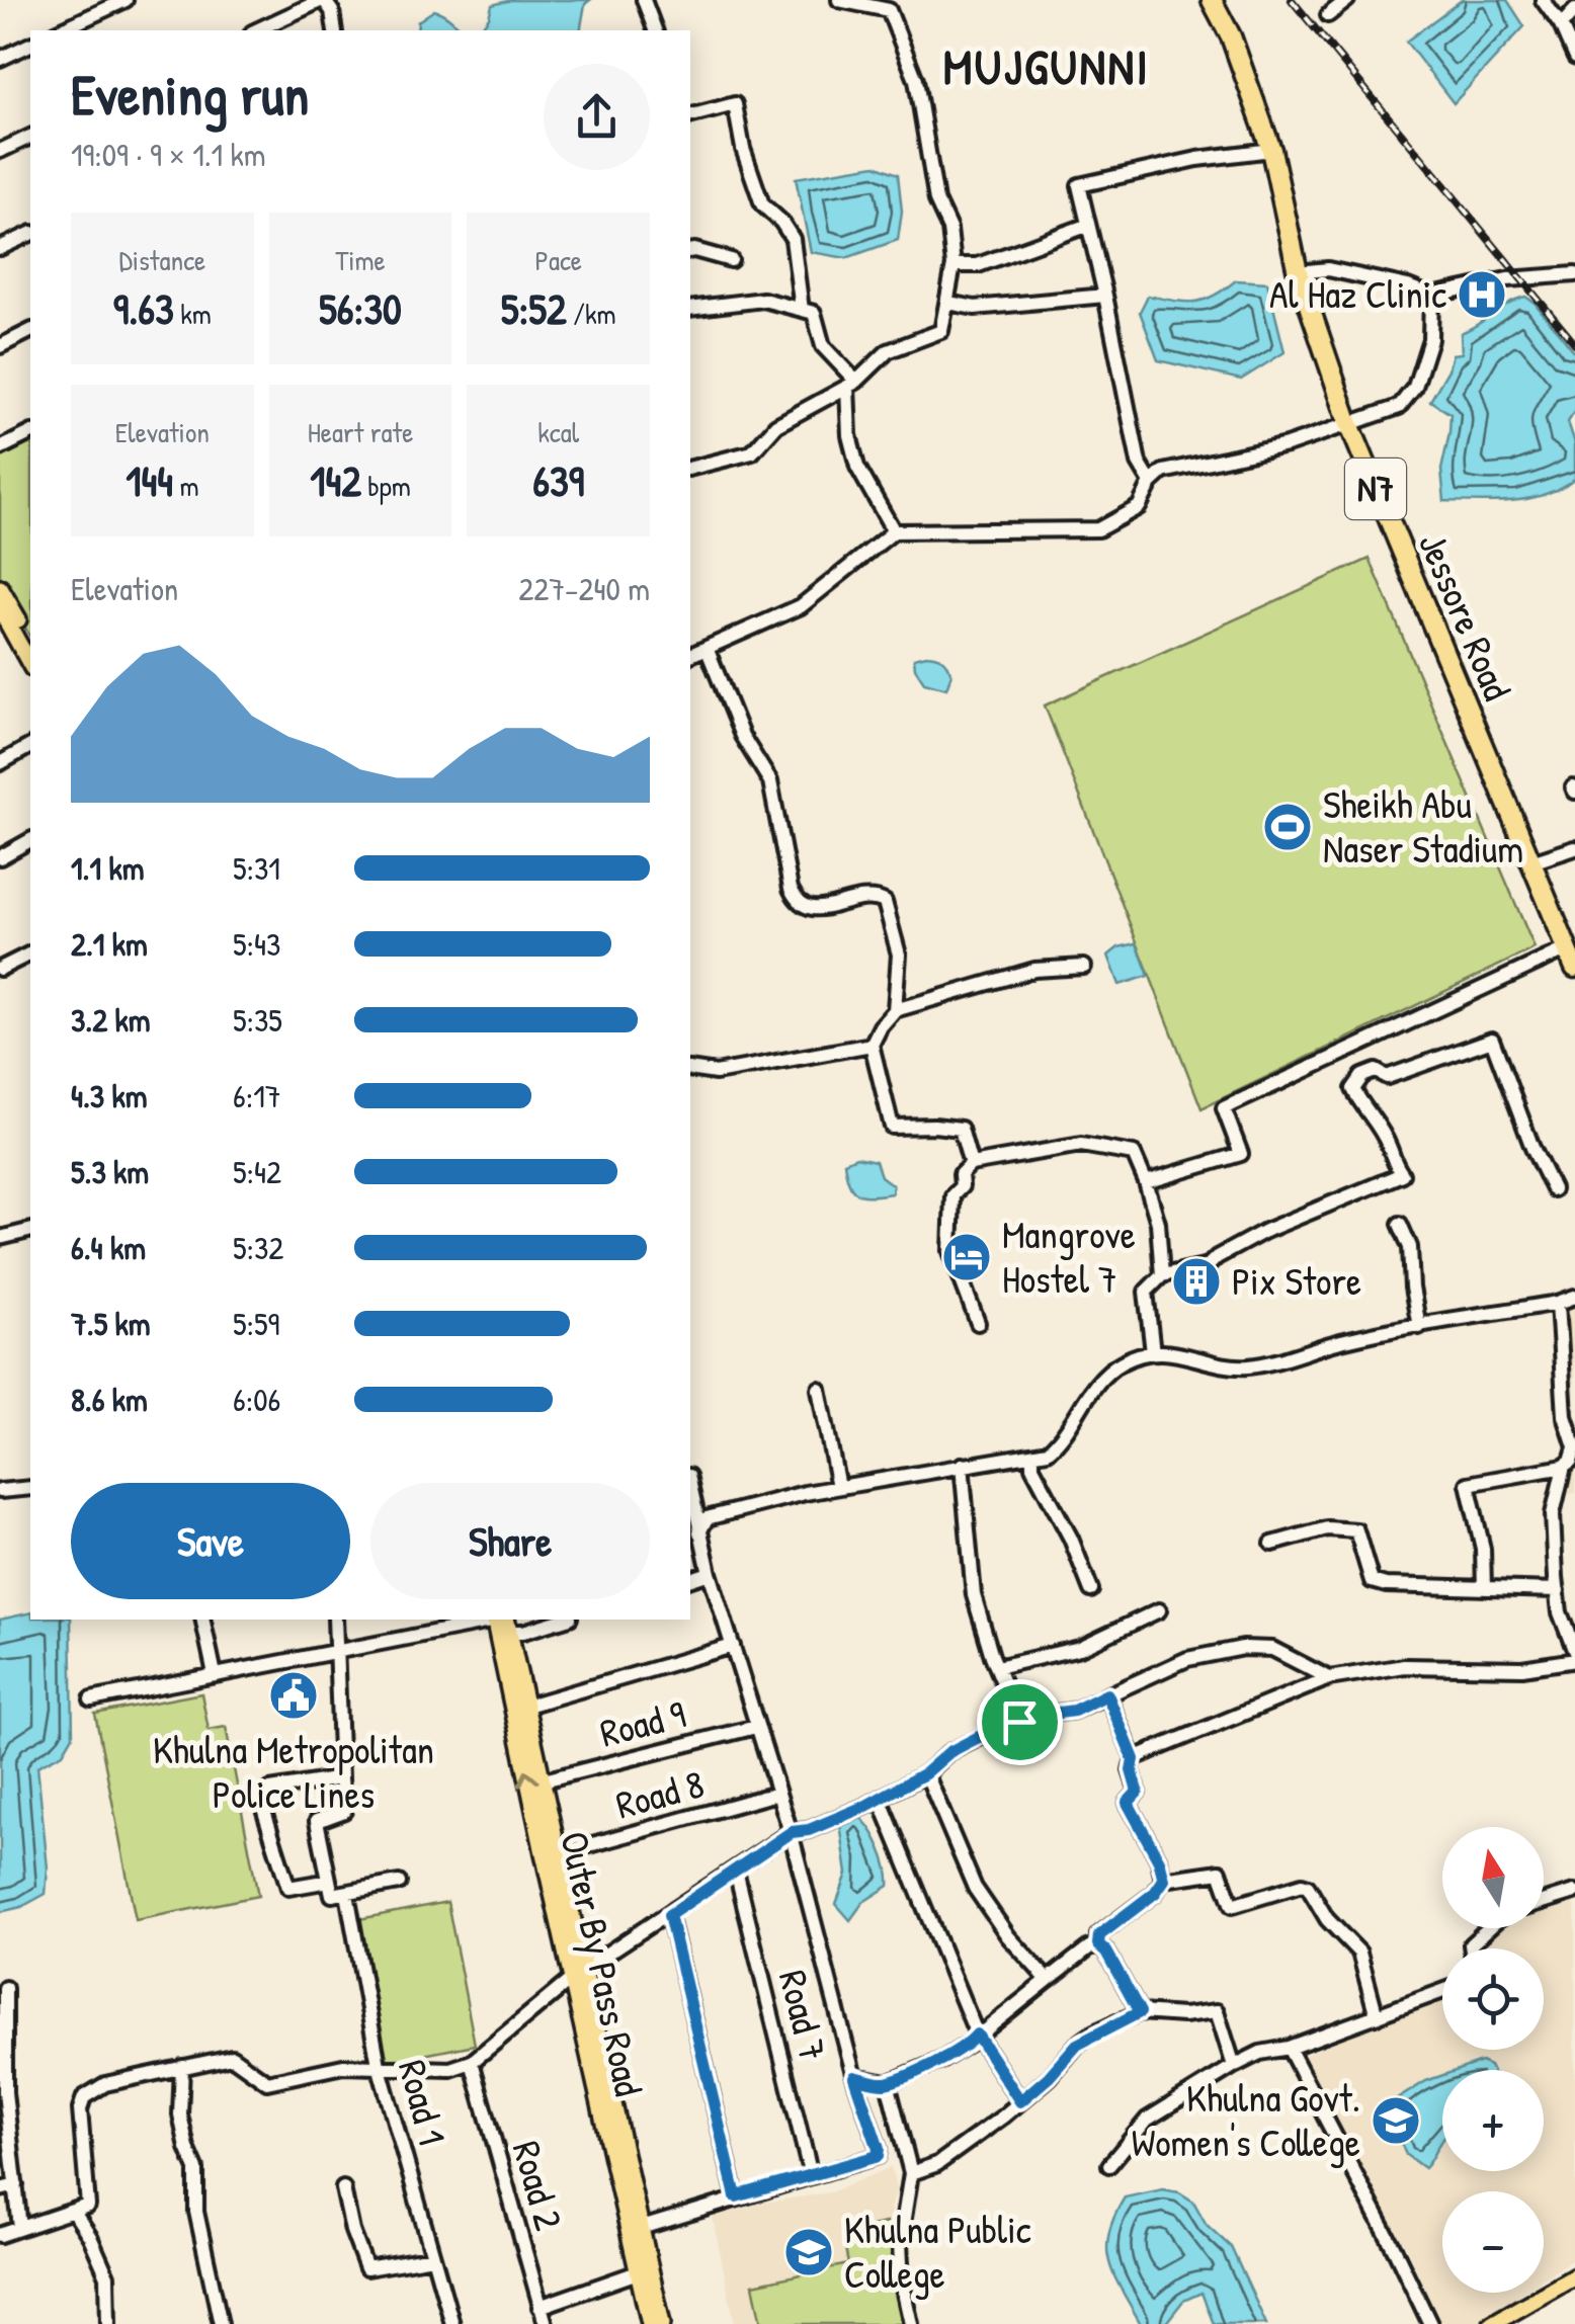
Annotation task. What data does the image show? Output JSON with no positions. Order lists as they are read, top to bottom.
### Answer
{
  "streets": {
    "highway": ["N7", "Jessore Road"],
    "main road": ["Outer By Pass Road"],
    "street": [
      "Road 9",
      "Road 8",
      "Road 7",
      "Road 1",
      "Road 2"
    ]
  },
  "crossings": [
    ["Road 9", "Outer By Pass Road"],
    ["Road 8", "Outer By Pass Road"]
  ],
  "districts": ["MUJGUNNI"],
  "places": {
    "hospital": ["Al Haz Clinic"],
    "sports": ["Sheikh Abu Naser Stadium"],
    "hotel": ["Mangrove Hostel 7"],
    "building": ["Pix Store"],
    "public building": ["Khulna Metropolitan Police Lines"],
    "school or university": ["Khulna Govt. Women's College", "Khulna Public College"]
  },
  "north": "top",
  "page": {
    "heading": ["Evening run", "19:09 · 9 × 1.1 km"],
    "stats": [
      ["Distance", "9.63 km"],
      ["Time", "56:30"],
      ["Pace", "5:52 /km"],
      ["Elevation", "144 m"],
      ["Heart rate", "142 bpm"],
      ["kcal", "639"]
    ],
    "chart": ["Elevation", "227–240 m"],
    "list": [
      {
        "name": "1.1 km",
        "note": "5:31"
      },
      {
        "name": "2.1 km",
        "note": "5:43"
      },
      {
        "name": "3.2 km",
        "note": "5:35"
      },
      {
        "name": "4.3 km",
        "note": "6:17"
      },
      {
        "name": "5.3 km",
        "note": "5:42"
      },
      {
        "name": "6.4 km",
        "note": "5:32"
      },
      {
        "name": "7.5 km",
        "note": "5:59"
      },
      {
        "name": "8.6 km",
        "note": "6:06"
      }
    ],
    "buttons": ["Save", "Share"],
    "map_buttons": ["+", "−"]
  }
}
